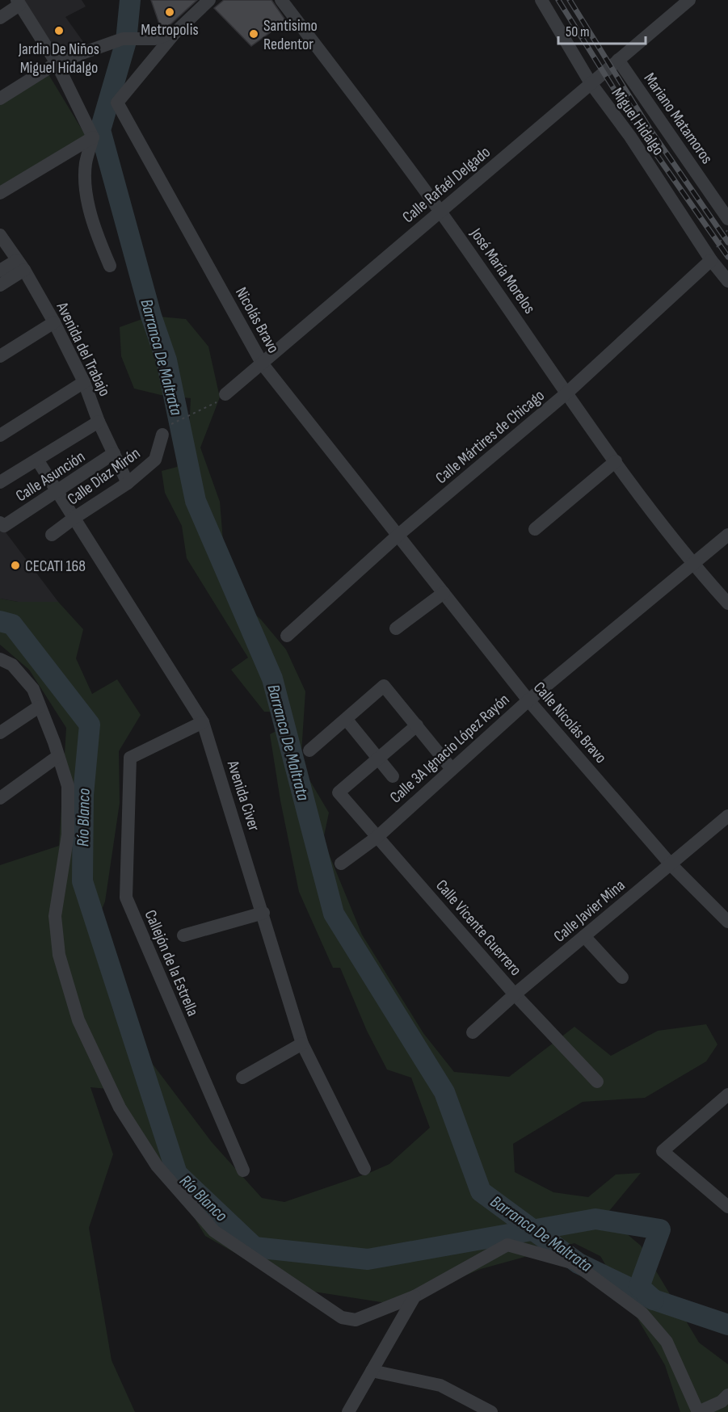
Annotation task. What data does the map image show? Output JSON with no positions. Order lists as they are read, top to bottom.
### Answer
{
  "streets": {
    "street": [
      "Mariano Matamoros",
      "Miguel Hidalgo",
      "Calle Rafaél Delgado",
      "José María Morelos",
      "Nicolás Bravo",
      "Avenida del Trabajo",
      "Calle Mártires de Chicago",
      "Calle Asunción",
      "Calle Díaz Mirón",
      "Calle Nicolás Bravo",
      "Calle 3A Ignacio López Rayón",
      "Avenida Civer",
      "Calle Javier Mina",
      "Calle Vicente Guerrero",
      "Callejón de la Estrella"
    ]
  },
  "crossings": [
    ["Mariano Matamoros", "Calle Rafaél Delgado"],
    ["Miguel Hidalgo", "Calle Rafaél Delgado"],
    ["Miguel Hidalgo", "Calle Mártires de Chicago"],
    ["Calle Rafaél Delgado", "José María Morelos"],
    ["Calle Rafaél Delgado", "Nicolás Bravo"],
    ["José María Morelos", "Calle Mártires de Chicago"],
    ["José María Morelos", "Calle 3A Ignacio López Rayón"],
    ["Nicolás Bravo", "Calle Mártires de Chicago"],
    ["Nicolás Bravo", "Calle Nicolás Bravo"],
    ["Avenida del Trabajo", "Calle Asunción"],
    ["Avenida del Trabajo", "Calle Díaz Mirón"],
    ["Calle Mártires de Chicago", "Calle Nicolás Bravo"],
    ["Calle Asunción", "Avenida Civer"],
    ["Calle Díaz Mirón", "Avenida Civer"],
    ["Calle Nicolás Bravo", "Calle 3A Ignacio López Rayón"],
    ["Calle Nicolás Bravo", "Calle Javier Mina"],
    ["Calle 3A Ignacio López Rayón", "Calle Vicente Guerrero"],
    ["Avenida Civer", "Callejón de la Estrella"],
    ["Calle Javier Mina", "Calle Vicente Guerrero"]
  ],
  "water": ["Barranca De Maltrata", "Río Blanco"],
  "places": [
    "Metropolis",
    "Jardin De Niños Miguel Hidalgo",
    "Santisimo Redentor",
    "CECATI 168"
  ],
  "scale_bar": "50 m"
}
